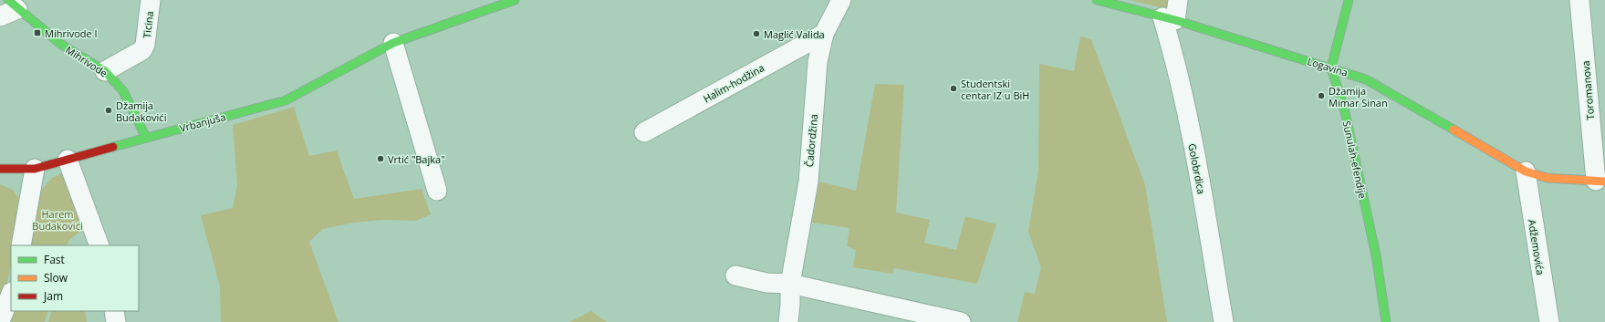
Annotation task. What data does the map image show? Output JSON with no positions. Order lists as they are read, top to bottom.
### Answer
{
  "streets": {
    "street": [
      "Ticina",
      "Mihrivode",
      "Logavina",
      "Halim-hodžina",
      "Toromanova",
      "Vrbanjuša",
      "Čadordžina",
      "Sunulah-efendije",
      "Golobrdica",
      "Adžemovića"
    ]
  },
  "crossings": [
    ["Ticina", "Mihrivode"],
    ["Mihrivode", "Vrbanjuša"],
    ["Logavina", "Toromanova"],
    ["Logavina", "Sunulah-efendije"],
    ["Logavina", "Golobrdica"],
    ["Logavina", "Adžemovića"],
    ["Halim-hodžina", "Čadordžina"]
  ],
  "parks": ["Harem Budakovići"],
  "places": {
    "transit": ["Mihrivode I"],
    "other": [
      "Maglić Valida",
      "Studentski centar IZ u BiH",
      "Džamija Mimar Sinan",
      "Džamija Budakovići",
      "Vrtić \"Bajka\""
    ]
  },
  "legend": ["Fast", "Slow", "Jam"]
}
